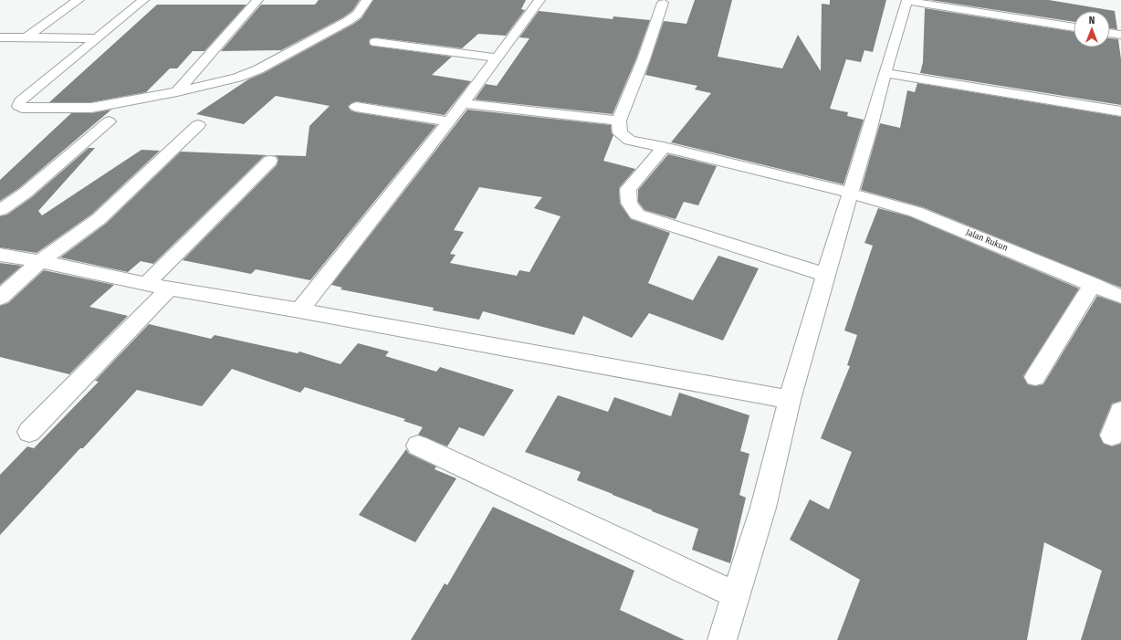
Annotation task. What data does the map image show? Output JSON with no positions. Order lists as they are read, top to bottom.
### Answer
{
  "streets": {
    "street": ["Jalan Rukun"]
  },
  "north": "top"
}
